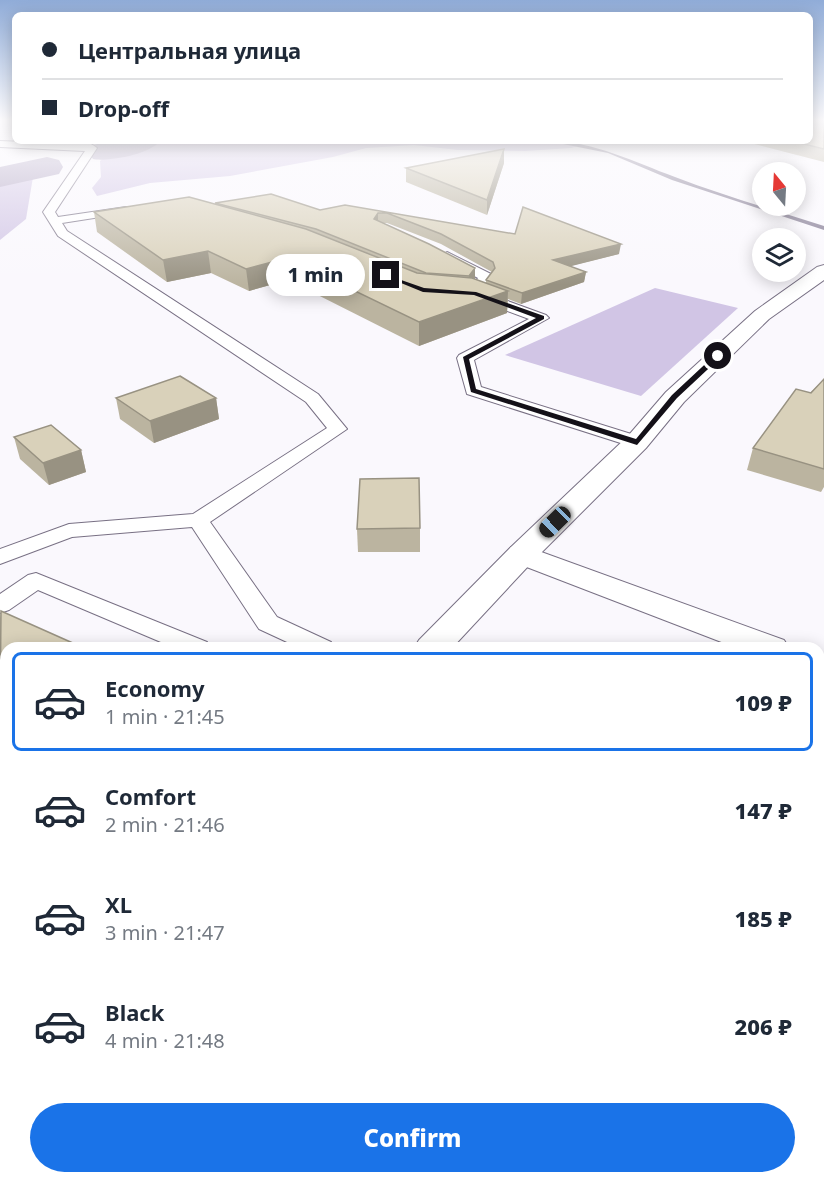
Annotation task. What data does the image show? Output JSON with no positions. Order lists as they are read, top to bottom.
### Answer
{
  "north": "top",
  "page": {
    "banner": ["Центральная улица", "Drop-off"],
    "bubble": "1 min",
    "list": [
      {
        "name": "Economy",
        "note": "1 min · 21:45",
        "value": "109 ₽"
      },
      {
        "name": "Comfort",
        "note": "2 min · 21:46",
        "value": "147 ₽"
      },
      {
        "name": "XL",
        "note": "3 min · 21:47",
        "value": "185 ₽"
      },
      {
        "name": "Black",
        "note": "4 min · 21:48",
        "value": "206 ₽"
      }
    ],
    "buttons": "Confirm"
  }
}
